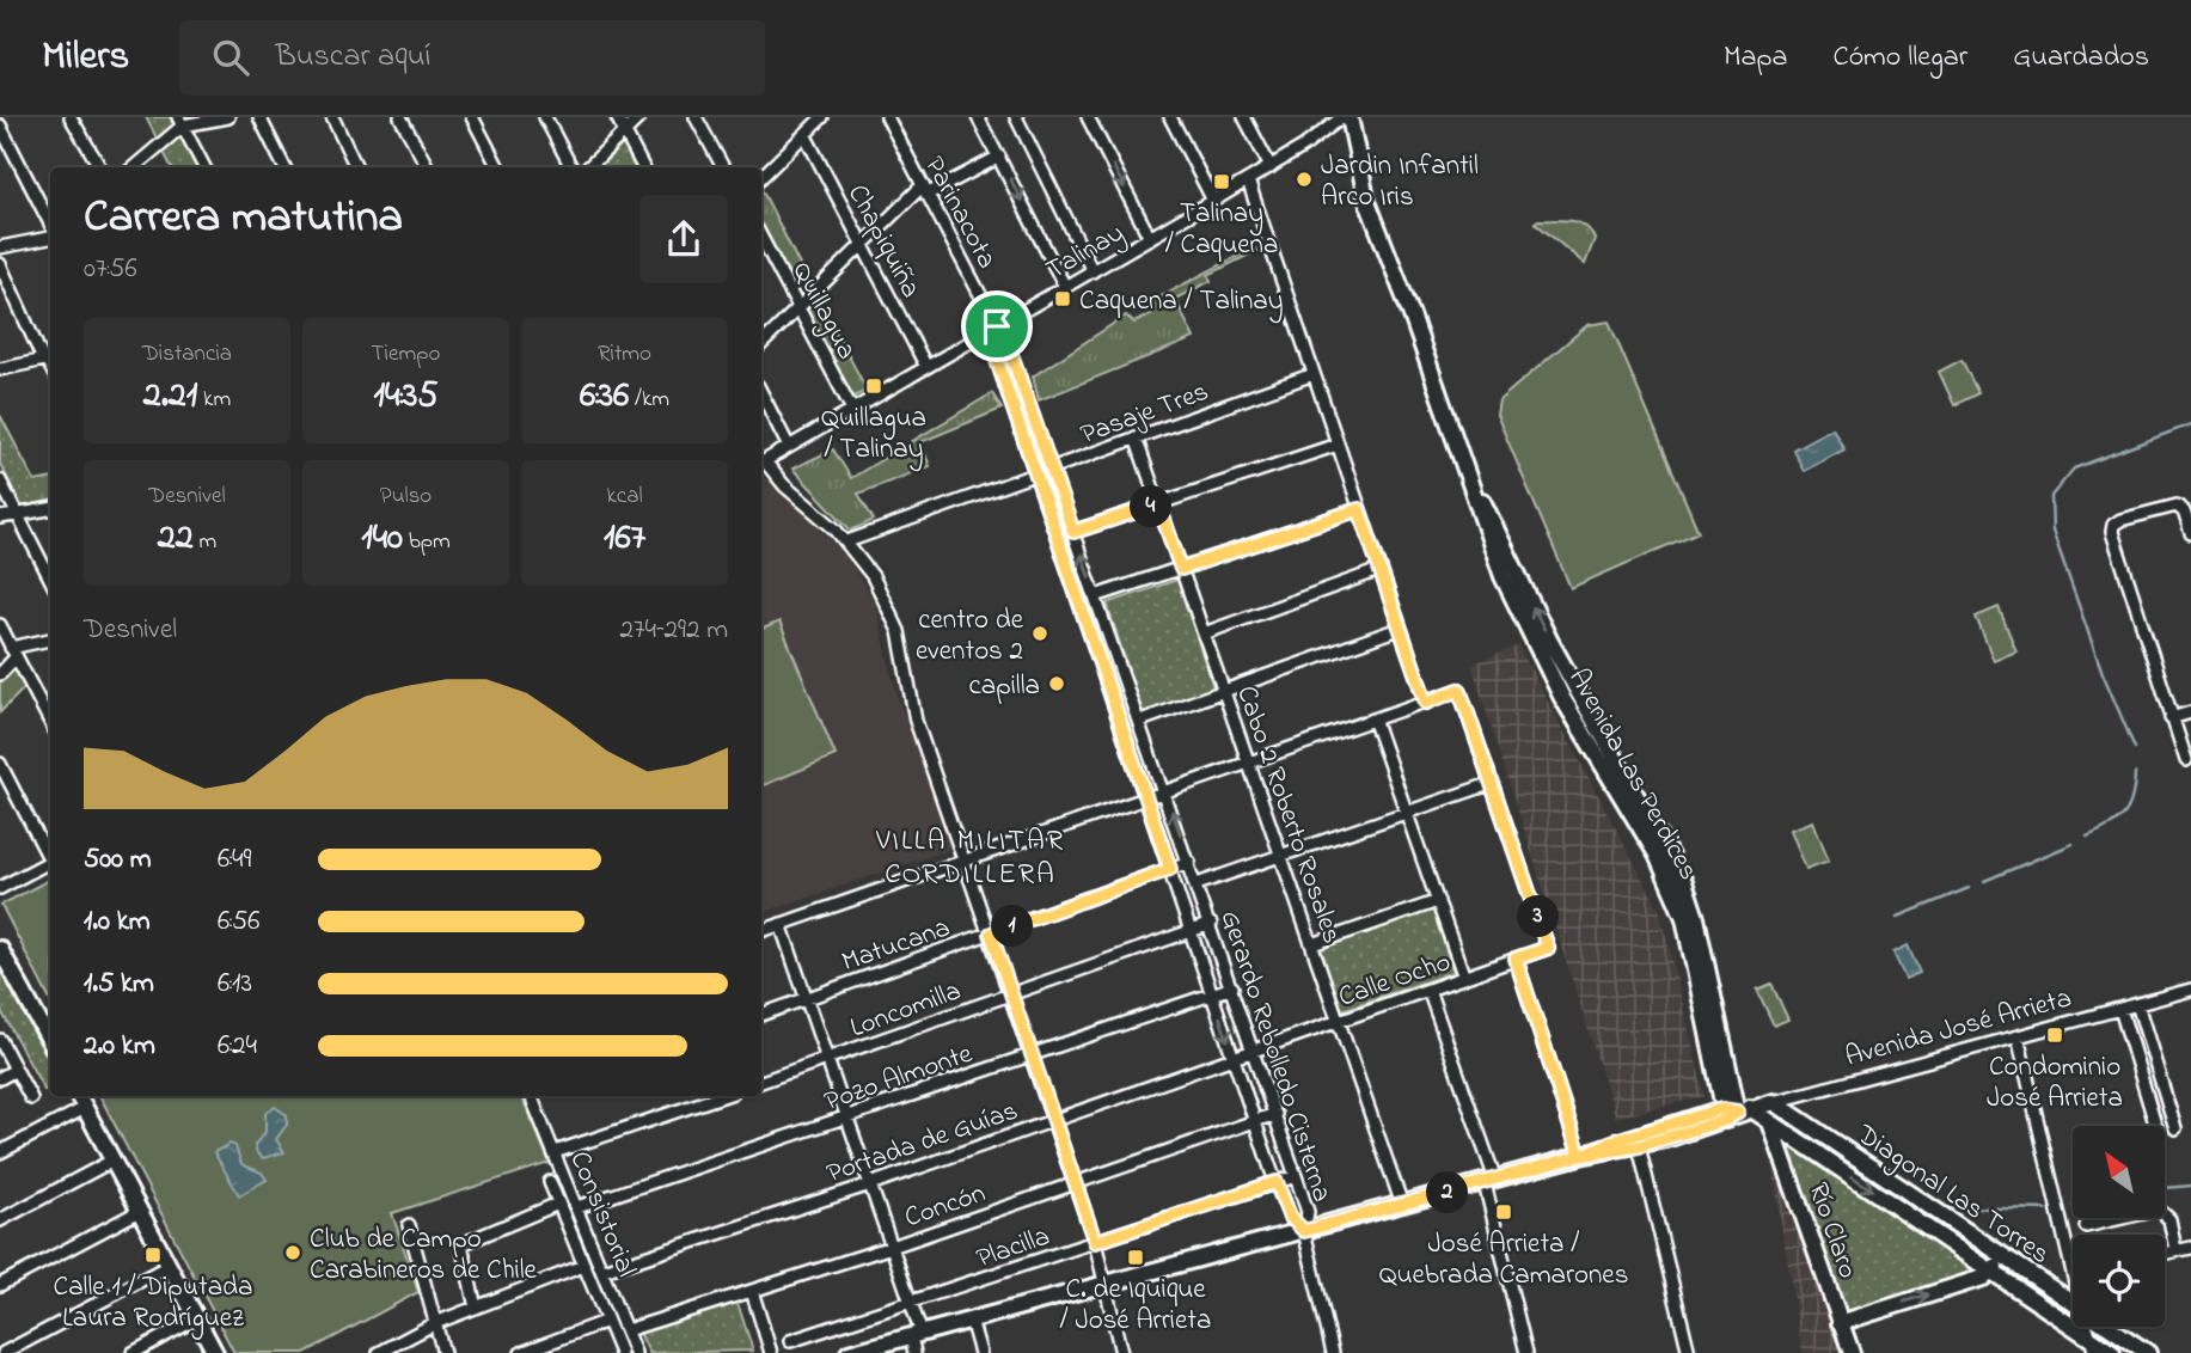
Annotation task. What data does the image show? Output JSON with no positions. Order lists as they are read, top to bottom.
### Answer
{
  "streets": {
    "main road": [
      "Avenida Las Perdices",
      "Avenida José Arrieta",
      "Diagonal Las Torres",
      "Río Claro"
    ],
    "street": [
      "Parinacota",
      "Chapiquiña",
      "Talinay",
      "Quillagua",
      "Pasaje Tres",
      "Cabo 2 Roberto Rosales",
      "Matucana",
      "Calle Ocho",
      "Loncomilla",
      "Gerardo Rebolledo Cisterna",
      "Pozo Almonte",
      "Portada de Guías",
      "Concón",
      "Consistorial",
      "Placilla"
    ]
  },
  "crossings": [
    ["Parinacota", "Talinay"],
    ["Parinacota", "Gerardo Rebolledo Cisterna"],
    ["Chapiquiña", "Talinay"],
    ["Talinay", "Quillagua"],
    ["Talinay", "Gerardo Rebolledo Cisterna"],
    ["Pasaje Tres", "Cabo 2 Roberto Rosales"],
    ["Pasaje Tres", "Gerardo Rebolledo Cisterna"],
    ["Avenida Las Perdices", "Avenida José Arrieta"],
    ["Avenida Las Perdices", "Diagonal Las Torres"],
    ["Cabo 2 Roberto Rosales", "Calle Ocho"],
    ["Cabo 2 Roberto Rosales", "Avenida José Arrieta"],
    ["Matucana", "Gerardo Rebolledo Cisterna"],
    ["Calle Ocho", "Gerardo Rebolledo Cisterna"],
    ["Calle Ocho", "Portada de Guías"],
    ["Loncomilla", "Gerardo Rebolledo Cisterna"],
    ["Avenida José Arrieta", "Gerardo Rebolledo Cisterna"],
    ["Avenida José Arrieta", "Diagonal Las Torres"],
    ["Gerardo Rebolledo Cisterna", "Pozo Almonte"],
    ["Gerardo Rebolledo Cisterna", "Portada de Guías"],
    ["Gerardo Rebolledo Cisterna", "Concón"],
    ["Gerardo Rebolledo Cisterna", "Placilla"],
    ["Pozo Almonte", "Consistorial"],
    ["Portada de Guías", "Consistorial"],
    ["Diagonal Las Torres", "Río Claro"],
    ["Concón", "Consistorial"]
  ],
  "districts": ["VILLA MILITAR CORDILLERA"],
  "places": {
    "other": [
      "Jardin Infantil Arco Iris",
      "centro de eventos 2",
      "capilla",
      "Club de Campo Carabineros de Chile"
    ],
    "transit": [
      "Talinay / Caquena",
      "Caquena / Talinay",
      "Quillagua / Talinay",
      "Condominio José Arrieta",
      "José Arrieta / Quebrada Camarones",
      "Calle 1 / Diputada Laura Rodríguez",
      "C. de Iquique / José Arrieta"
    ]
  },
  "north": "top left",
  "page": {
    "header": "Milers",
    "search": "Buscar aquí",
    "nav": ["Mapa", "Cómo llegar", "Guardados"],
    "heading": ["Carrera matutina", "07:56"],
    "stats": [
      ["Distancia", "2.21 km"],
      ["Tiempo", "14:35"],
      ["Ritmo", "6:36 /km"],
      ["Desnivel", "22 m"],
      ["Pulso", "140 bpm"],
      ["kcal", "167"]
    ],
    "pins": [
      "4",
      "3",
      "1",
      "2"
    ],
    "chart": ["Desnivel", "274–292 m"],
    "list": [
      {
        "name": "500 m",
        "note": "6:49"
      },
      {
        "name": "1.0 km",
        "note": "6:56"
      },
      {
        "name": "1.5 km",
        "note": "6:13"
      },
      {
        "name": "2.0 km",
        "note": "6:24"
      }
    ]
  }
}
